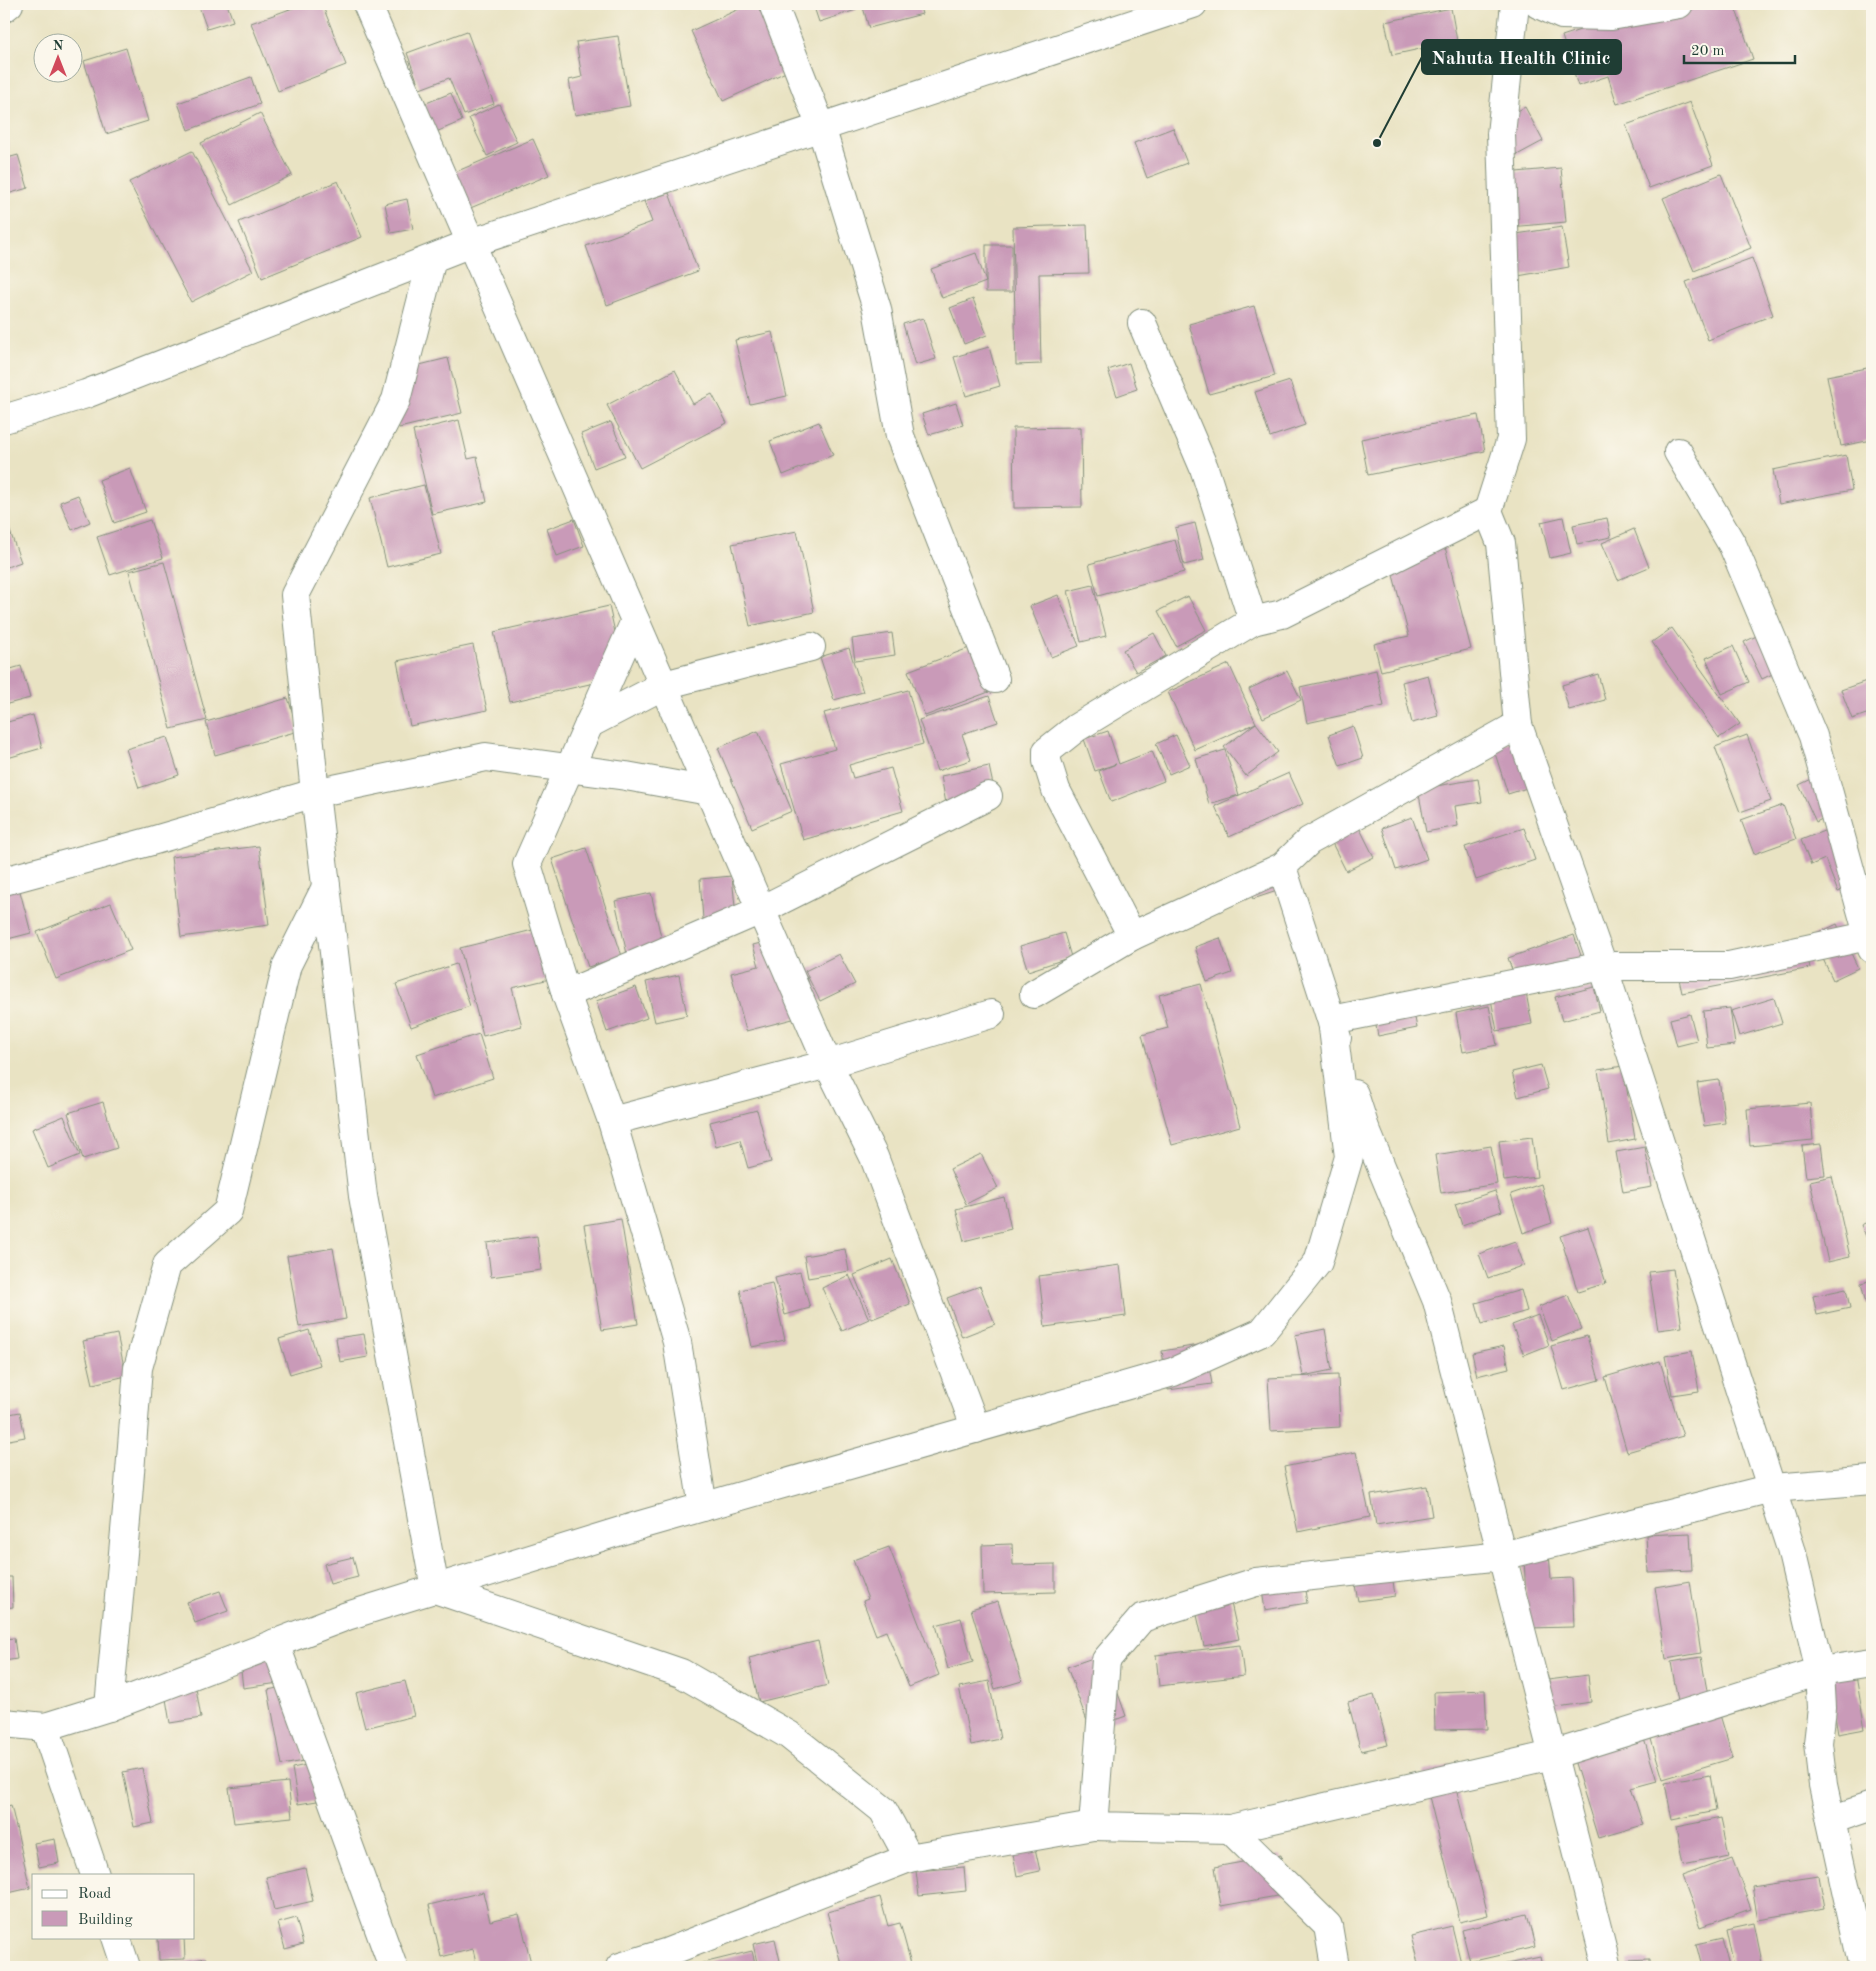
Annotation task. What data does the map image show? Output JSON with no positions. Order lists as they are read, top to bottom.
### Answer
{
  "places": ["Nahuta Health Clinic"],
  "legend": ["Road", "Building"],
  "scale_bar": "20 m",
  "north": "top"
}
